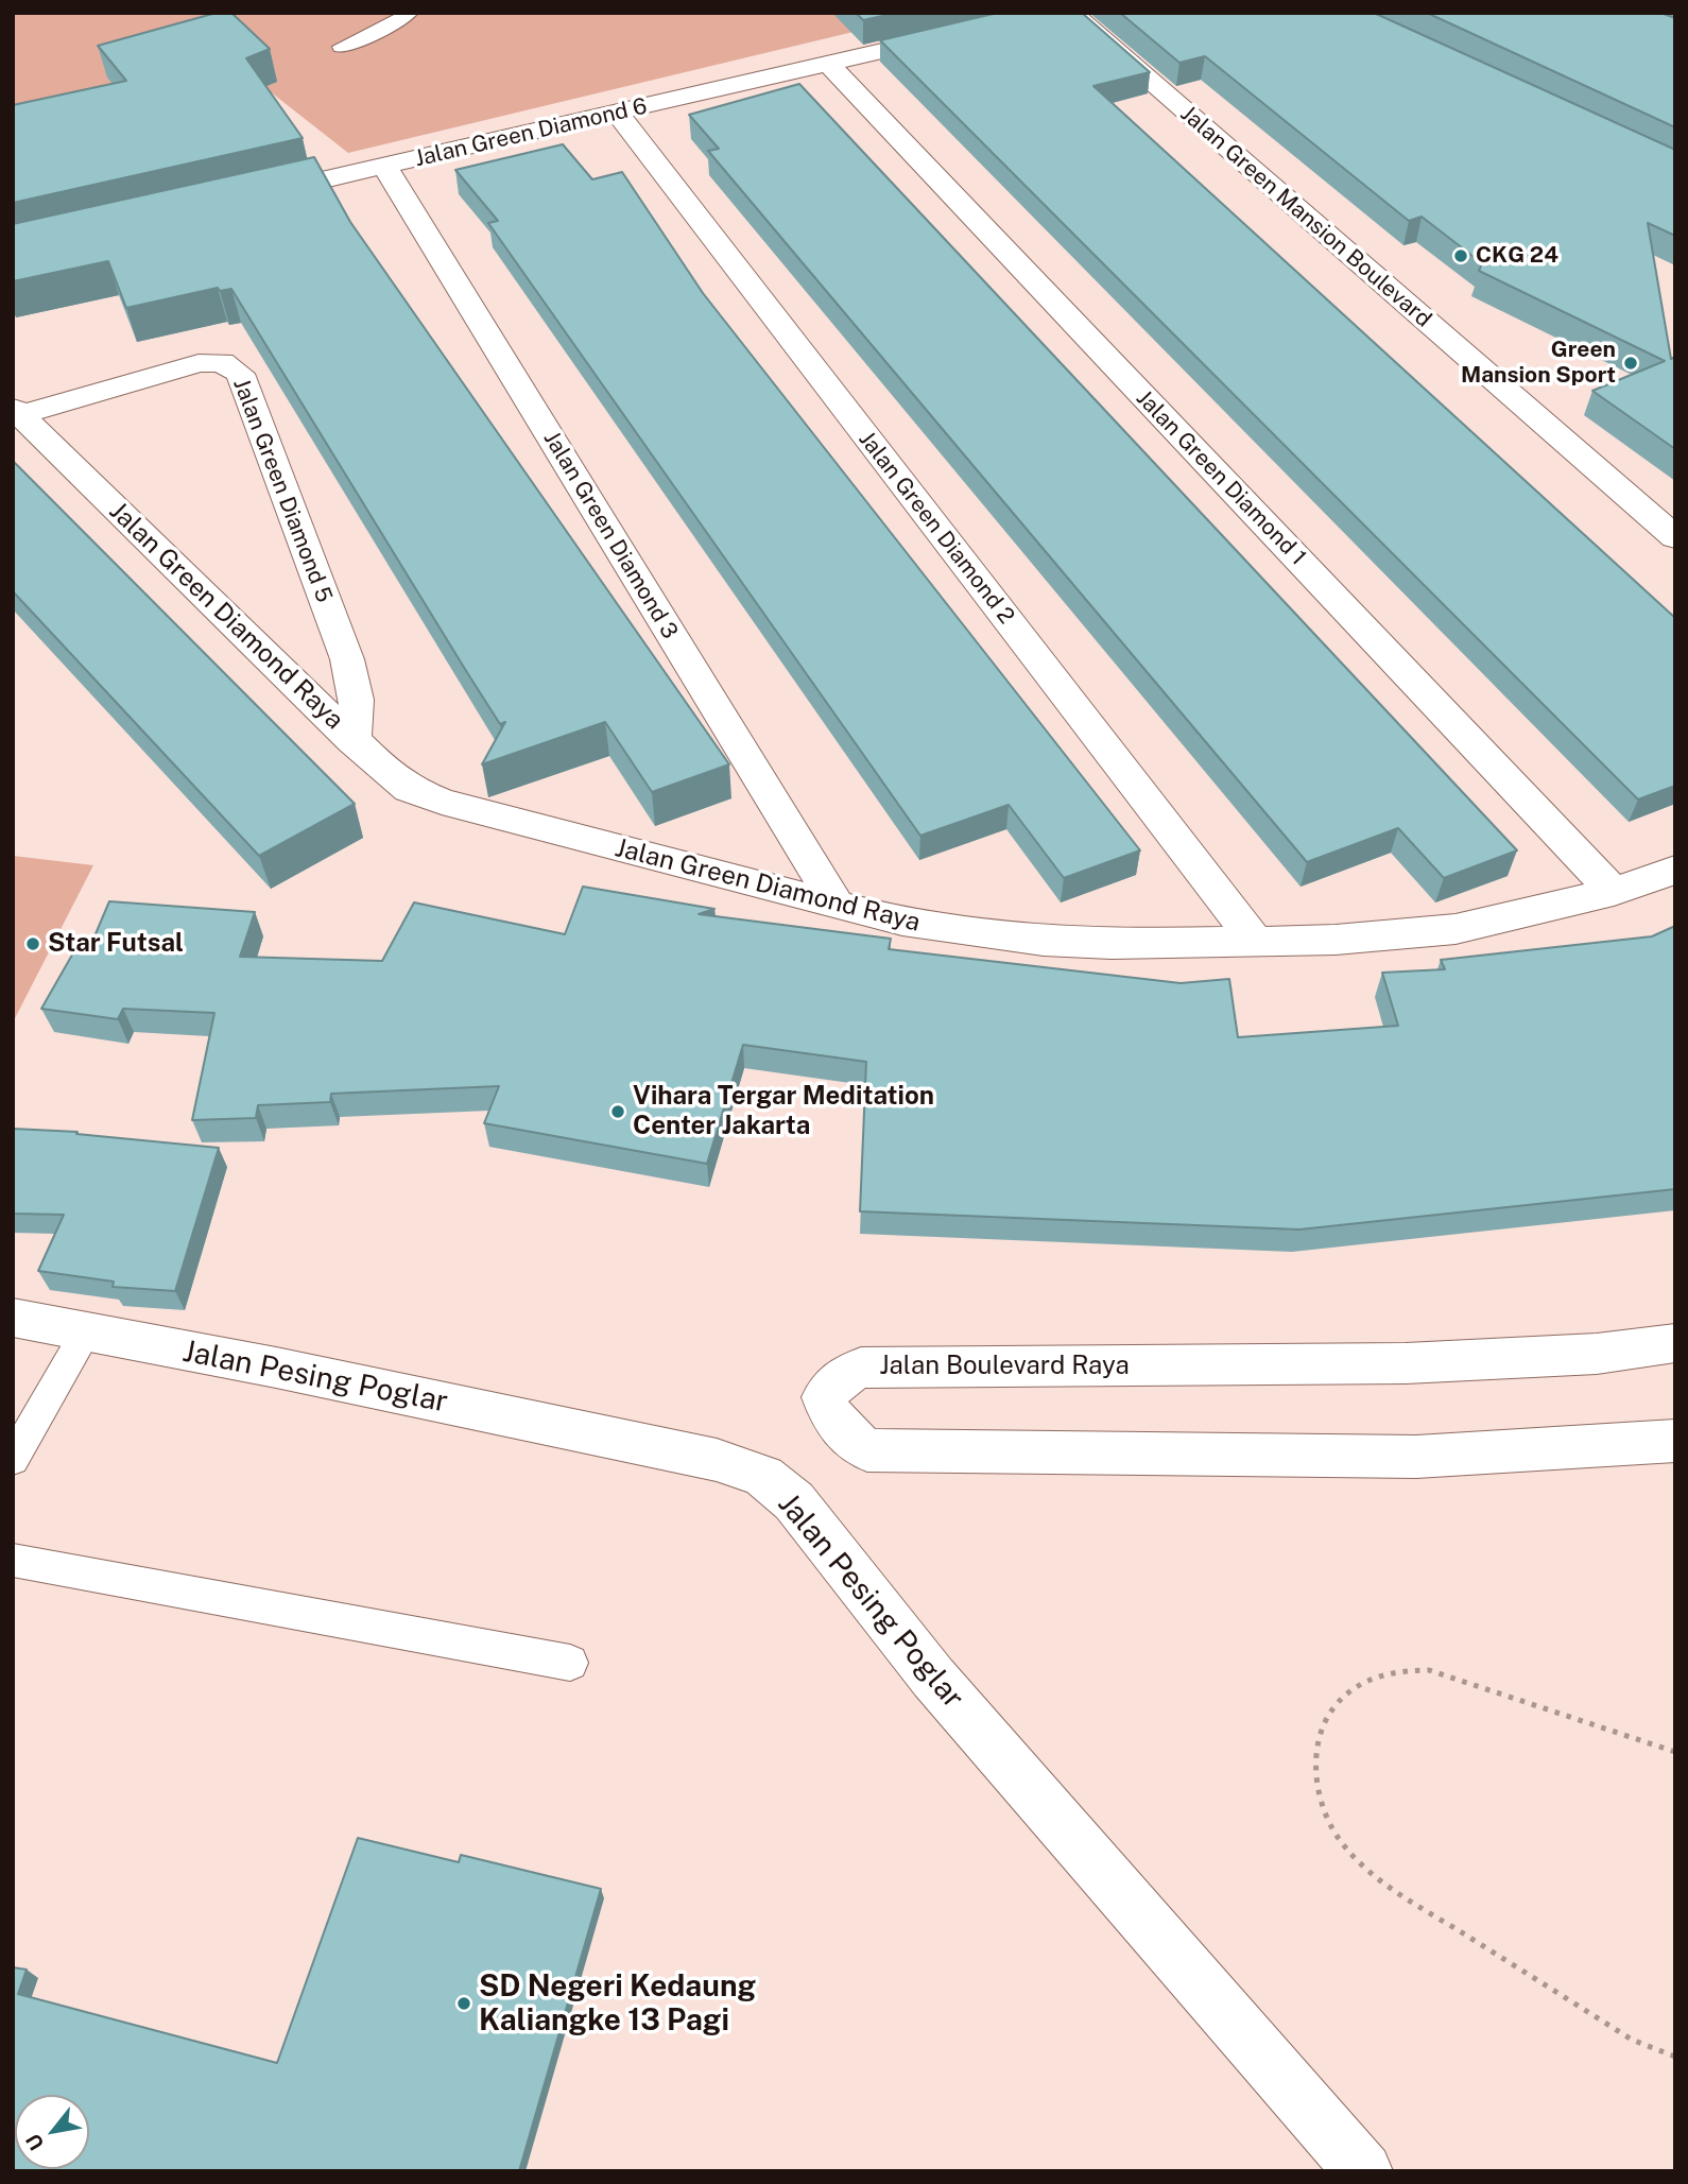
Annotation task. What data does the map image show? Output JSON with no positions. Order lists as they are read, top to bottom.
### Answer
{
  "streets": {
    "street": [
      "Jalan Green Diamond 6",
      "Jalan Green Mansion Boulevard",
      "Jalan Green Diamond 1",
      "Jalan Green Diamond 5",
      "Jalan Green Diamond 2",
      "Jalan Green Diamond 3",
      "Jalan Green Diamond Raya",
      "Jalan Boulevard Raya",
      "Jalan Pesing Poglar"
    ]
  },
  "crossings": [
    ["Jalan Green Diamond 6", "Jalan Green Diamond 1"],
    ["Jalan Green Diamond 6", "Jalan Green Diamond 2"],
    ["Jalan Green Diamond 6", "Jalan Green Diamond 3"],
    ["Jalan Green Diamond 1", "Jalan Green Diamond Raya"],
    ["Jalan Green Diamond 5", "Jalan Green Diamond Raya"],
    ["Jalan Green Diamond 2", "Jalan Green Diamond Raya"],
    ["Jalan Green Diamond 3", "Jalan Green Diamond Raya"]
  ],
  "places": [
    "CKG 24",
    "Green Mansion Sport",
    "Star Futsal",
    "Vihara Tergar Meditation Center Jakarta",
    "SD Negeri Kedaung Kaliangke 13 Pagi"
  ],
  "north": "bottom left"
}
